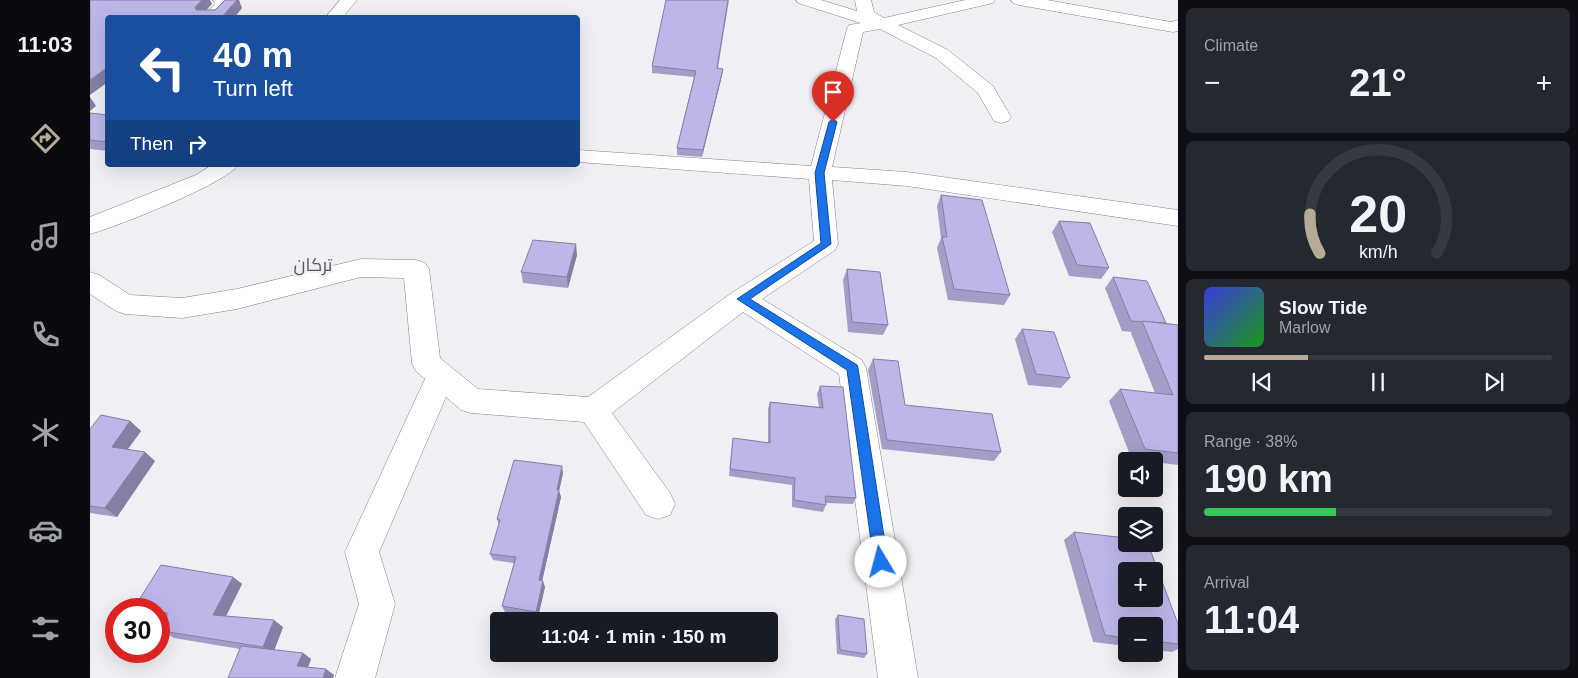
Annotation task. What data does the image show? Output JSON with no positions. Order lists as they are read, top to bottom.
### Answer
{
  "districts": ["تركان"],
  "page": {
    "tabs": "11:03",
    "tile": [
      "Climate",
      ["Range · 38%", "190 km"],
      ["Arrival", "11:04"]
    ],
    "turn": ["40 m", "Turn left"],
    "heat": ["−", "21°", "+"],
    "then": "Then",
    "song": ["Slow Tide", "Marlow"],
    "map_buttons": ["+", "−"],
    "limit": "30",
    "trip": "11:04 · 1 min · 150 m",
    "gauge": ["20", "km/h"]
  }
}
